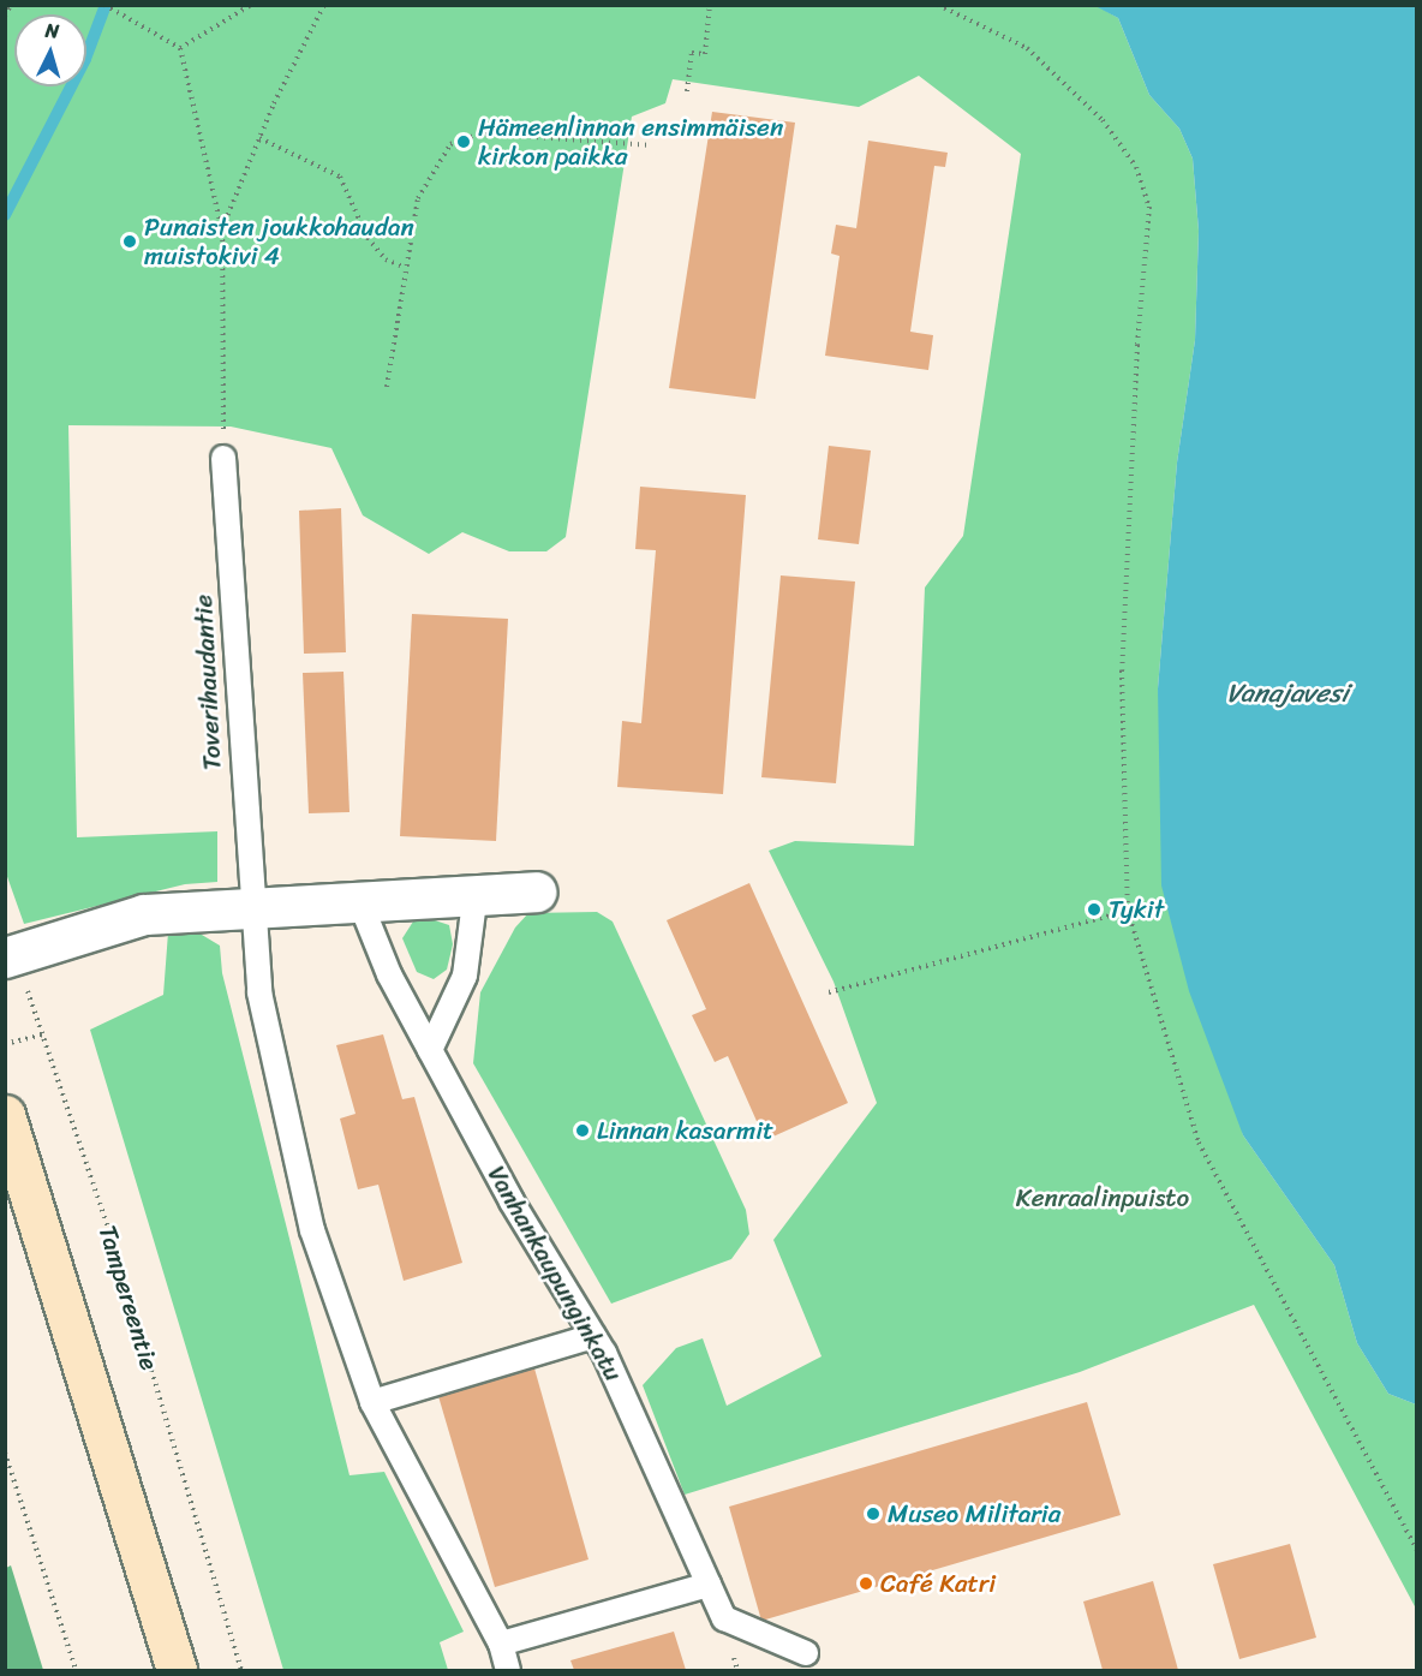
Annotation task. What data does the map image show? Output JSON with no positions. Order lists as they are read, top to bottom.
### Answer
{
  "streets": {
    "lane": ["Toverihaudantie", "Vanhankaupunginkatu"],
    "path": ["Tampereentie"]
  },
  "water": ["Vanajavesi"],
  "parks": ["Kenraalinpuisto"],
  "places": [
    "Hämeenlinnan ensimmäisen kirkon paikka",
    "Punaisten joukkohaudan muistokivi 4",
    "Tykit",
    "Linnan kasarmit",
    "Museo Militaria",
    "Café Katri"
  ],
  "north": "top"
}
